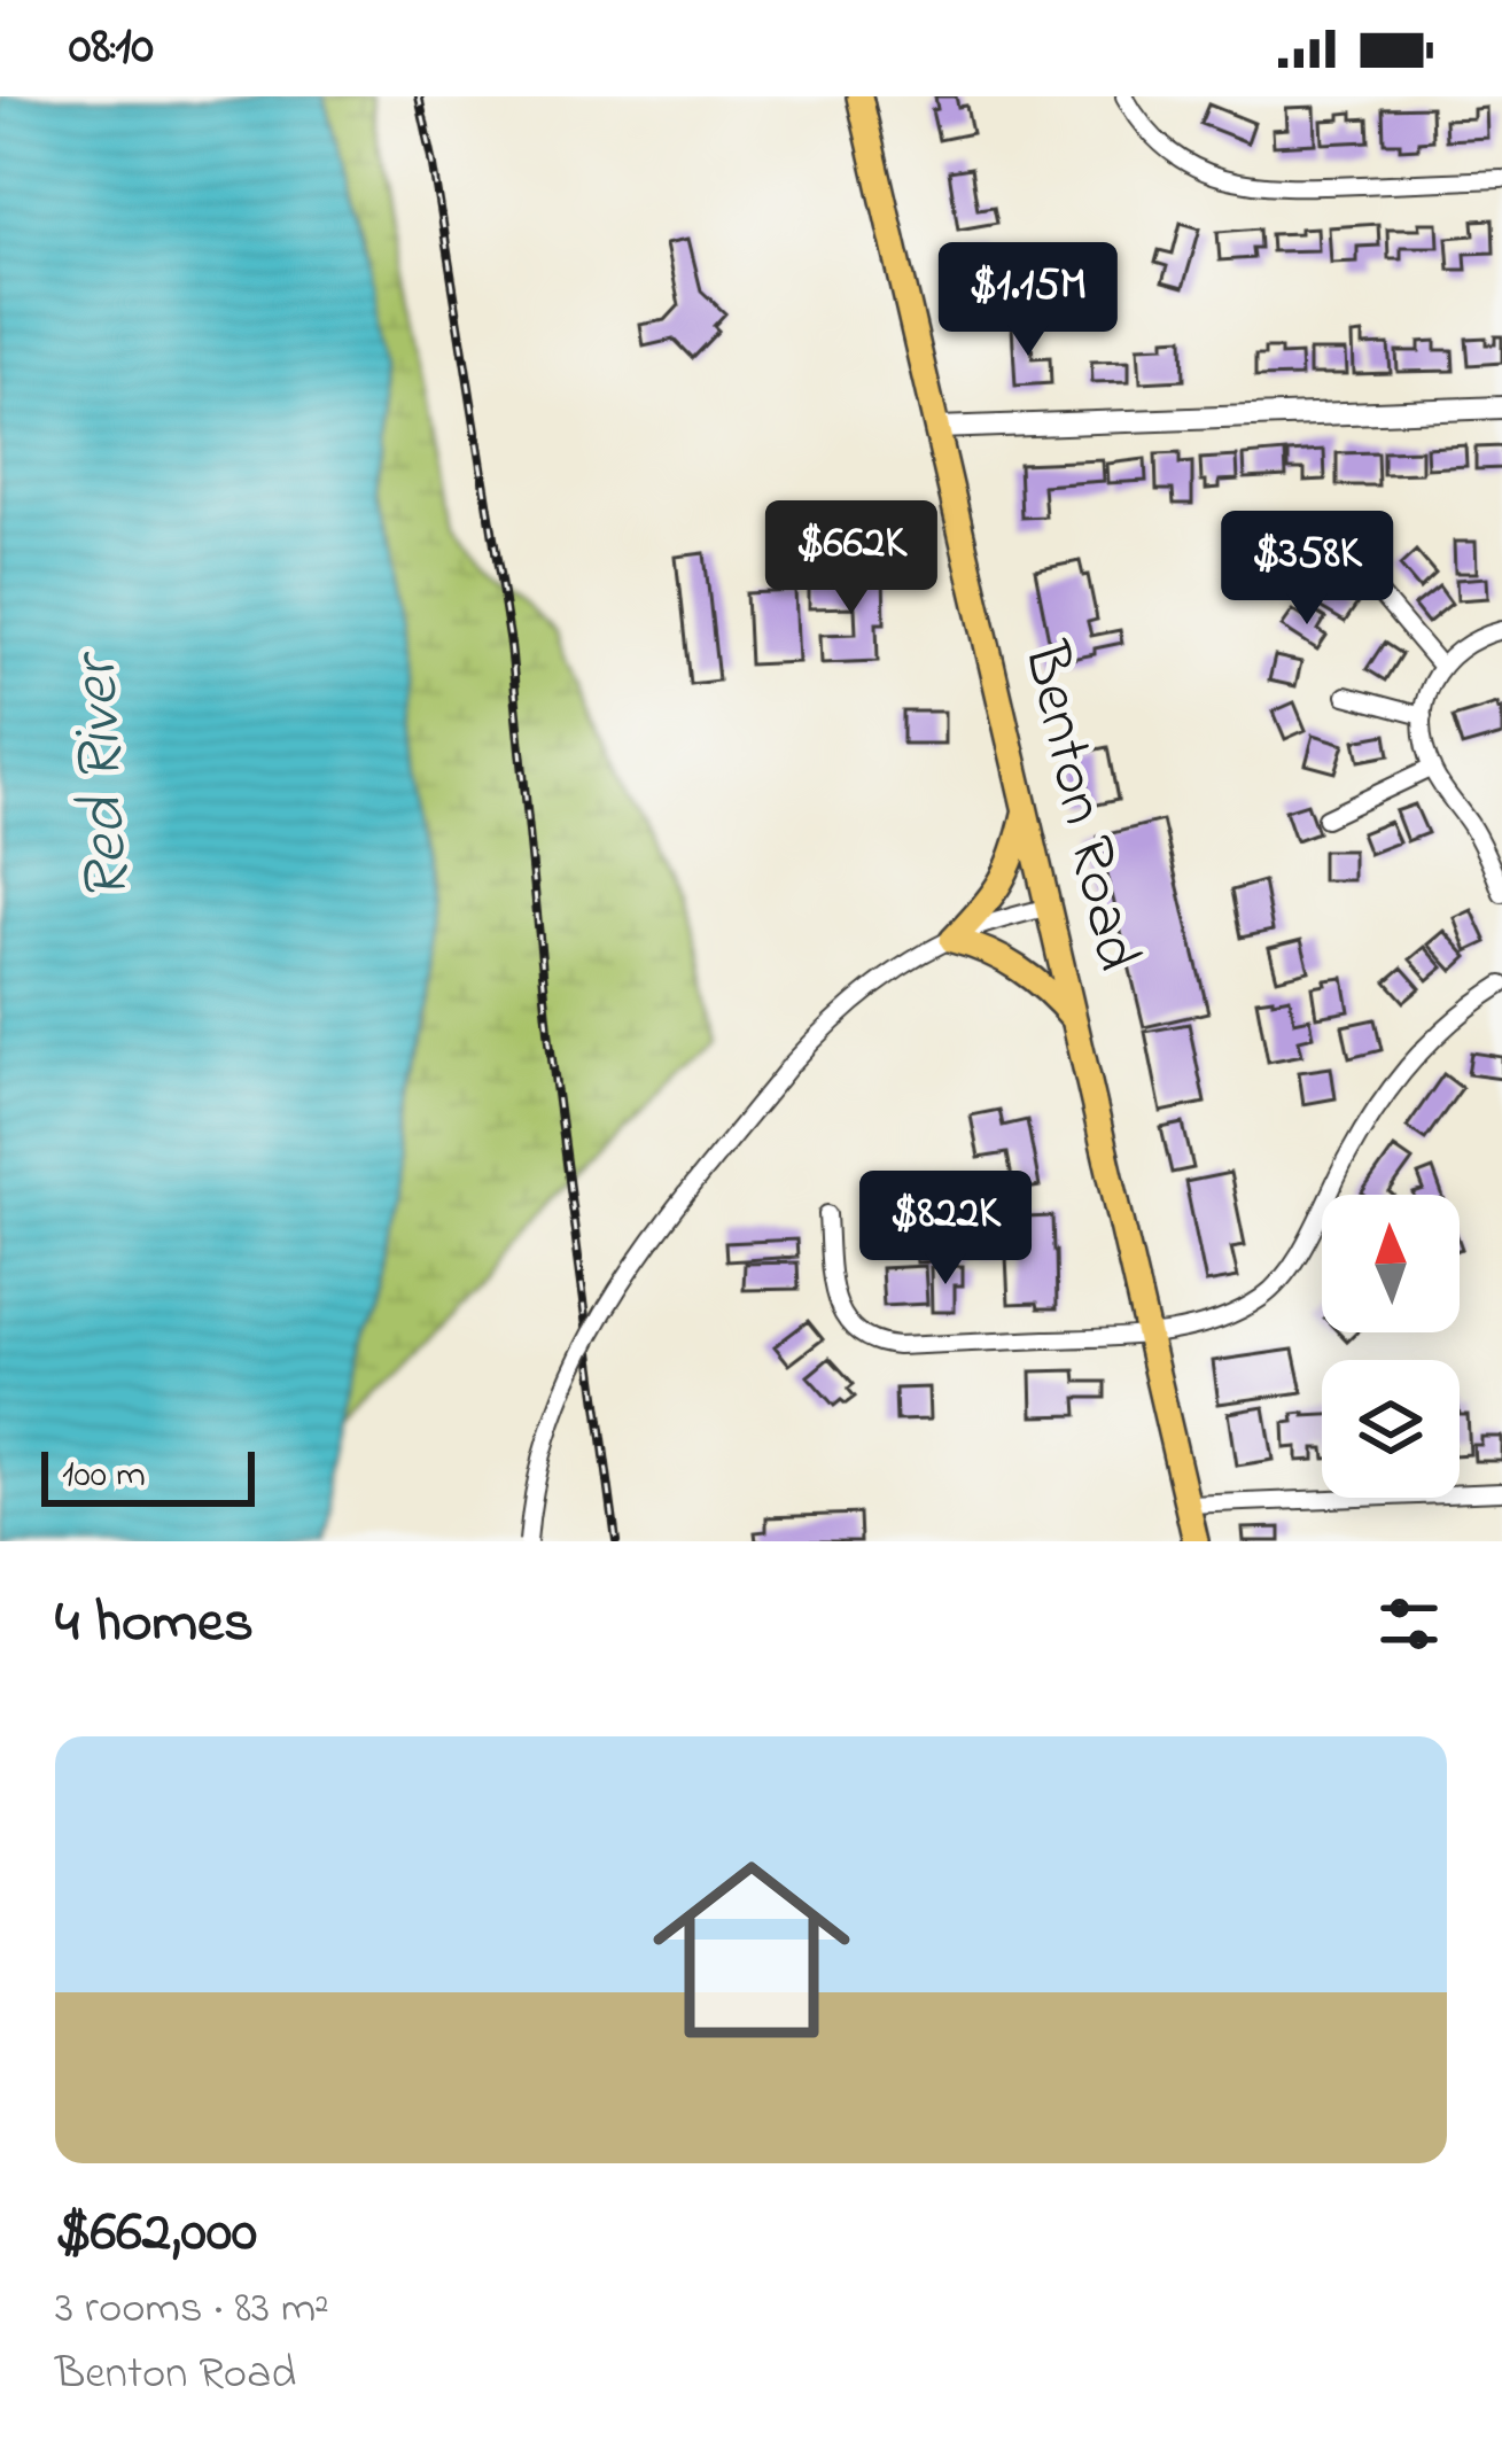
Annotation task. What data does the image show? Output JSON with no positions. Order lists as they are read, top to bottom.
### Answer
{
  "streets": {
    "main road": ["Benton Road"]
  },
  "water": ["Red River"],
  "scale_bar": "100 m",
  "north": "top",
  "page": {
    "status": "08:10",
    "price": [
      "$1.15M",
      "$662K",
      "$358K",
      "$822K"
    ],
    "scale": "100 m",
    "heading": "4 homes",
    "list": [
      {
        "name": "$662,000",
        "note": "3 rooms · 83 m² · Benton Road"
      }
    ]
  }
}
